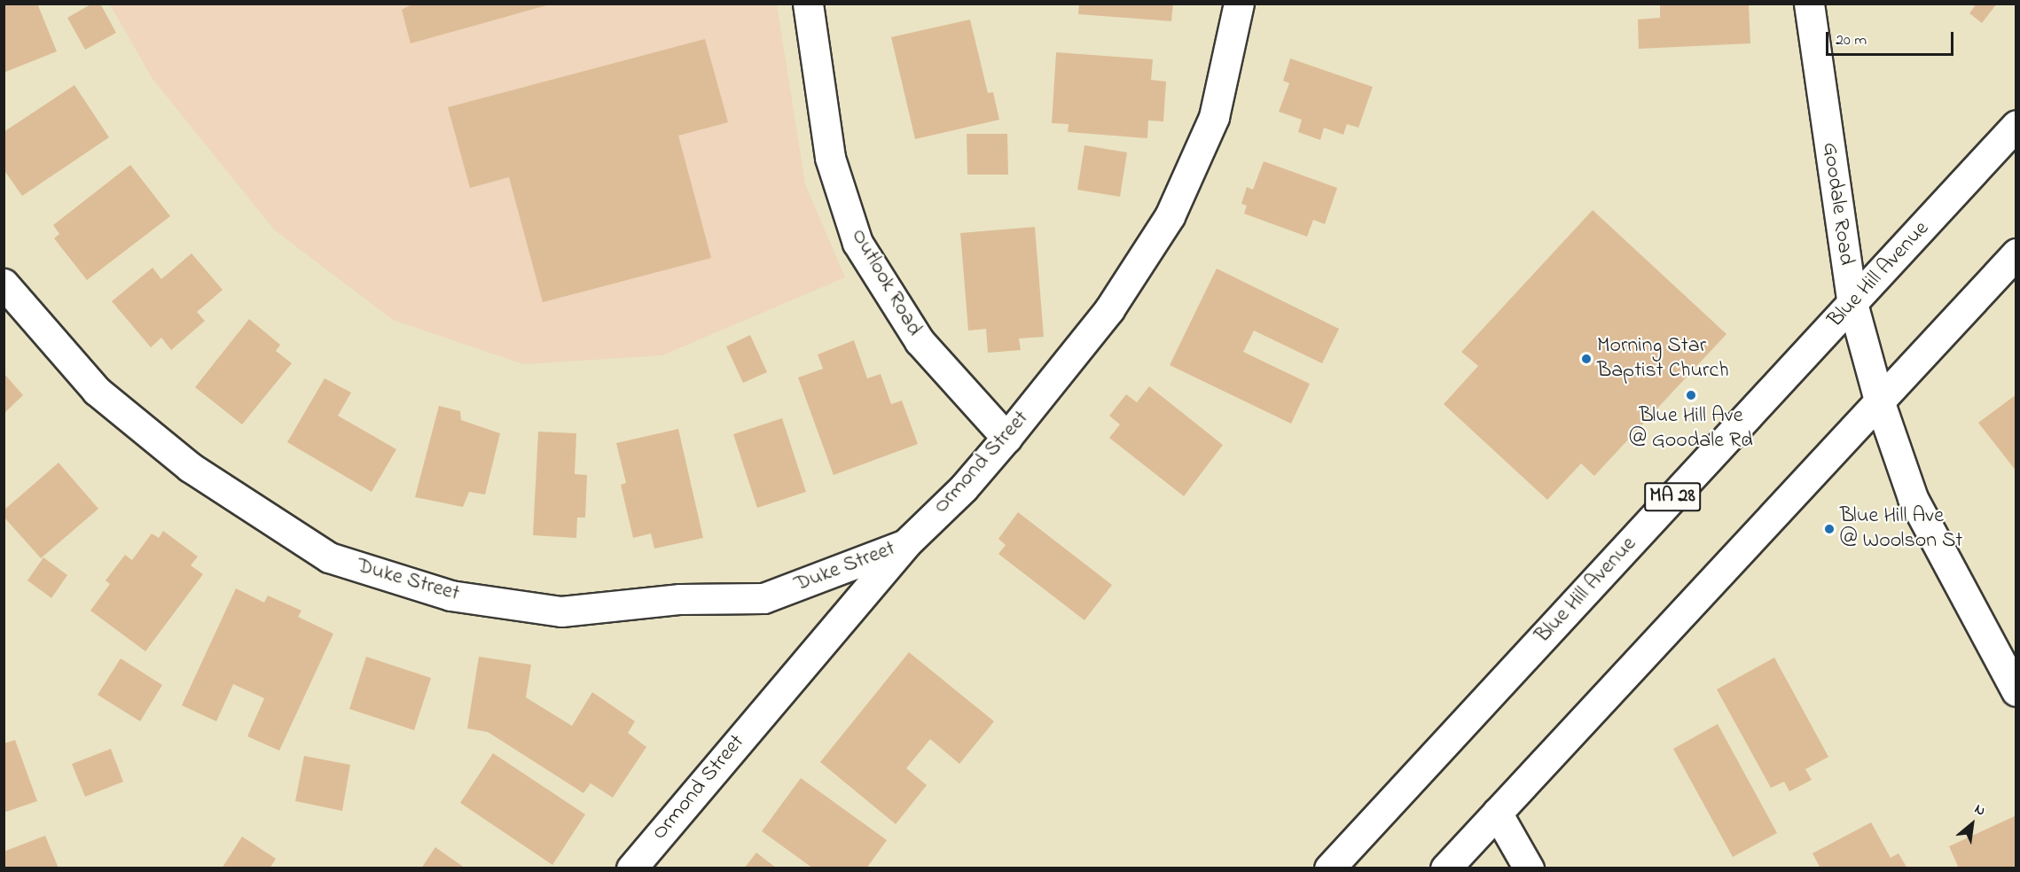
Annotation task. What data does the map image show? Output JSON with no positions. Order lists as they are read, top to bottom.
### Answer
{
  "streets": {
    "main road": [
      "Goodale Road",
      "Blue Hill Avenue",
      "Outlook Road",
      "Ormond Street",
      "MA 28",
      "Duke Street"
    ]
  },
  "crossings": [
    ["Goodale Road", "Blue Hill Avenue"],
    ["Outlook Road", "Ormond Street"],
    ["Ormond Street", "Duke Street"]
  ],
  "places": ["Morning Star Baptist Church", "Blue Hill Ave @ Goodale Rd", "Blue Hill Ave @ Woolson St"],
  "scale_bar": "20 m",
  "north": "top right"
}
